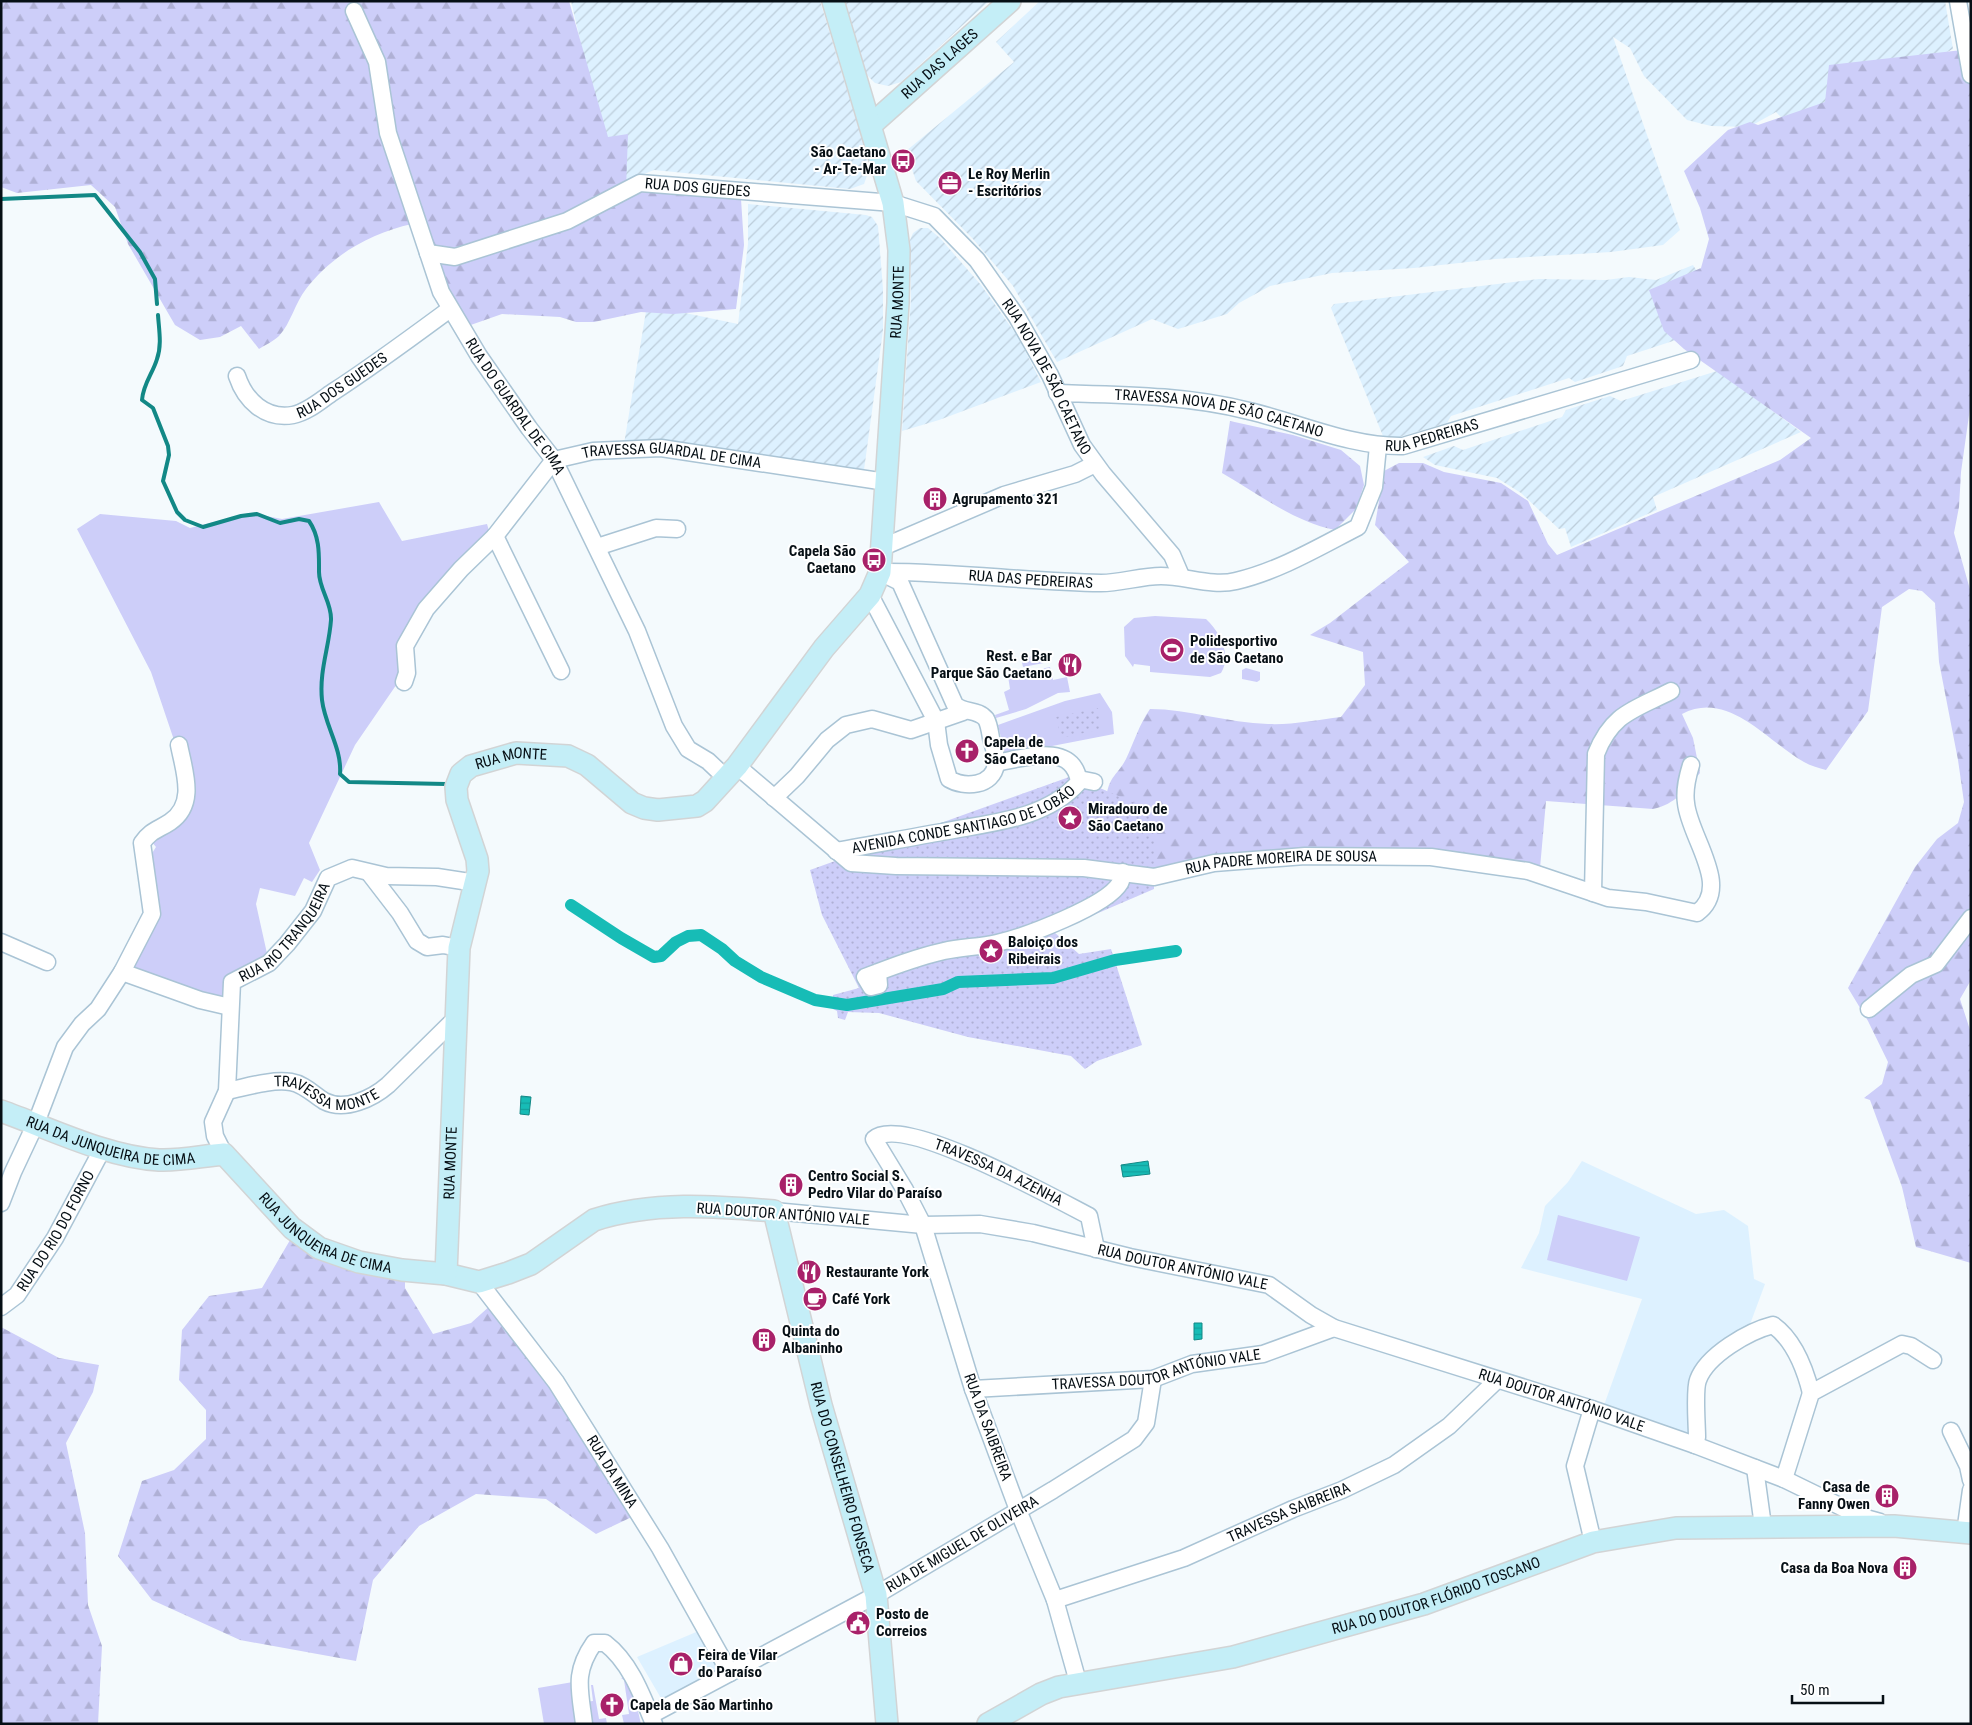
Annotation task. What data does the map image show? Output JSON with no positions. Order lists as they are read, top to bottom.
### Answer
{
  "streets": {
    "main road": [
      "RUA DAS LAGES",
      "RUA MONTE",
      "RUA DA JUNQUEIRA DE CIMA",
      "RUA DOUTOR ANTÓNIO VALE",
      "RUA JUNQUEIRA DE CIMA",
      "RUA DO CONSELHEIRO FONSECA",
      "RUA DO DOUTOR FLÓRIDO TOSCANO"
    ],
    "street": [
      "RUA DOS GUEDES",
      "RUA NOVA DE SÃO CAETANO",
      "RUA DO GUARDAL DE CIMA",
      "TRAVESSA NOVA DE SÃO CAETANO",
      "RUA PEDREIRAS",
      "TRAVESSA GUARDAL DE CIMA",
      "RUA DAS PEDREIRAS",
      "AVENIDA CONDE SANTIAGO DE LOBÃO",
      "RUA PADRE MOREIRA DE SOUSA",
      "RUA RIO TRANQUEIRA",
      "TRAVESSA MONTE",
      "TRAVESSA DA AZENHA",
      "RUA DO RIO DO FORNO",
      "TRAVESSA DOUTOR ANTÓNIO VALE",
      "RUA DA SAIBREIRA",
      "RUA DA MINA",
      "TRAVESSA SAIBREIRA",
      "RUA DE MIGUEL DE OLIVEIRA"
    ]
  },
  "crossings": [
    ["RUA DAS LAGES", "RUA MONTE"],
    ["RUA DOS GUEDES", "RUA MONTE"],
    ["RUA DOS GUEDES", "RUA NOVA DE SÃO CAETANO"],
    ["RUA DOS GUEDES", "RUA DO GUARDAL DE CIMA"],
    ["RUA MONTE", "RUA NOVA DE SÃO CAETANO"],
    ["RUA MONTE", "RUA DO GUARDAL DE CIMA"],
    ["RUA MONTE", "TRAVESSA GUARDAL DE CIMA"],
    ["RUA MONTE", "RUA DAS PEDREIRAS"],
    ["RUA MONTE", "RUA PADRE MOREIRA DE SOUSA"],
    ["RUA MONTE", "RUA RIO TRANQUEIRA"],
    ["RUA MONTE", "TRAVESSA MONTE"],
    ["RUA MONTE", "RUA JUNQUEIRA DE CIMA"],
    ["RUA NOVA DE SÃO CAETANO", "TRAVESSA NOVA DE SÃO CAETANO"],
    ["RUA NOVA DE SÃO CAETANO", "RUA PEDREIRAS"],
    ["RUA NOVA DE SÃO CAETANO", "RUA DAS PEDREIRAS"],
    ["RUA DO GUARDAL DE CIMA", "TRAVESSA GUARDAL DE CIMA"],
    ["RUA DO GUARDAL DE CIMA", "RUA PADRE MOREIRA DE SOUSA"],
    ["TRAVESSA NOVA DE SÃO CAETANO", "RUA PEDREIRAS"],
    ["RUA PEDREIRAS", "RUA DAS PEDREIRAS"],
    ["AVENIDA CONDE SANTIAGO DE LOBÃO", "RUA PADRE MOREIRA DE SOUSA"],
    ["RUA RIO TRANQUEIRA", "TRAVESSA MONTE"],
    ["RUA RIO TRANQUEIRA", "RUA DA JUNQUEIRA DE CIMA"],
    ["RUA RIO TRANQUEIRA", "RUA JUNQUEIRA DE CIMA"],
    ["RUA DA JUNQUEIRA DE CIMA", "RUA JUNQUEIRA DE CIMA"],
    ["RUA DA JUNQUEIRA DE CIMA", "RUA DO RIO DO FORNO"],
    ["TRAVESSA DA AZENHA", "RUA DOUTOR ANTÓNIO VALE"],
    ["TRAVESSA DA AZENHA", "RUA DA SAIBREIRA"],
    ["RUA DOUTOR ANTÓNIO VALE", "TRAVESSA DOUTOR ANTÓNIO VALE"],
    ["RUA DOUTOR ANTÓNIO VALE", "RUA DA SAIBREIRA"],
    ["RUA DOUTOR ANTÓNIO VALE", "RUA DA MINA"],
    ["RUA DOUTOR ANTÓNIO VALE", "RUA DO CONSELHEIRO FONSECA"],
    ["RUA DOUTOR ANTÓNIO VALE", "TRAVESSA SAIBREIRA"],
    ["RUA DOUTOR ANTÓNIO VALE", "RUA DO DOUTOR FLÓRIDO TOSCANO"],
    ["TRAVESSA DOUTOR ANTÓNIO VALE", "RUA DA SAIBREIRA"],
    ["TRAVESSA DOUTOR ANTÓNIO VALE", "RUA DE MIGUEL DE OLIVEIRA"],
    ["RUA DA SAIBREIRA", "TRAVESSA SAIBREIRA"],
    ["RUA DA SAIBREIRA", "RUA DE MIGUEL DE OLIVEIRA"],
    ["RUA DA SAIBREIRA", "RUA DO DOUTOR FLÓRIDO TOSCANO"],
    ["RUA DA MINA", "RUA DE MIGUEL DE OLIVEIRA"],
    ["RUA DO CONSELHEIRO FONSECA", "RUA DE MIGUEL DE OLIVEIRA"]
  ],
  "places": {
    "bus stop": ["São Caetano - Ar-Te-Mar", "Capela São Caetano"],
    "office": ["Le Roy Merlin - Escritórios"],
    "building": [
      "Agrupamento 321",
      "Centro Social S. Pedro Vilar do Paraíso",
      "Quinta do Albaninho",
      "Casa de Fanny Owen",
      "Casa da Boa Nova"
    ],
    "sports": ["Polidesportivo de São Caetano"],
    "restaurant": ["Rest. e Bar Parque São Caetano", "Restaurante York"],
    "church": ["Capela de São Caetano", "Capela de São Martinho"],
    "place": ["Miradouro de São Caetano", "Baloiço dos Ribeirais"],
    "cafe": ["Café York"],
    "public building": ["Posto de Correios"],
    "shop": ["Feira de Vilar do Paraíso"]
  },
  "scale_bar": "50 m"
}
